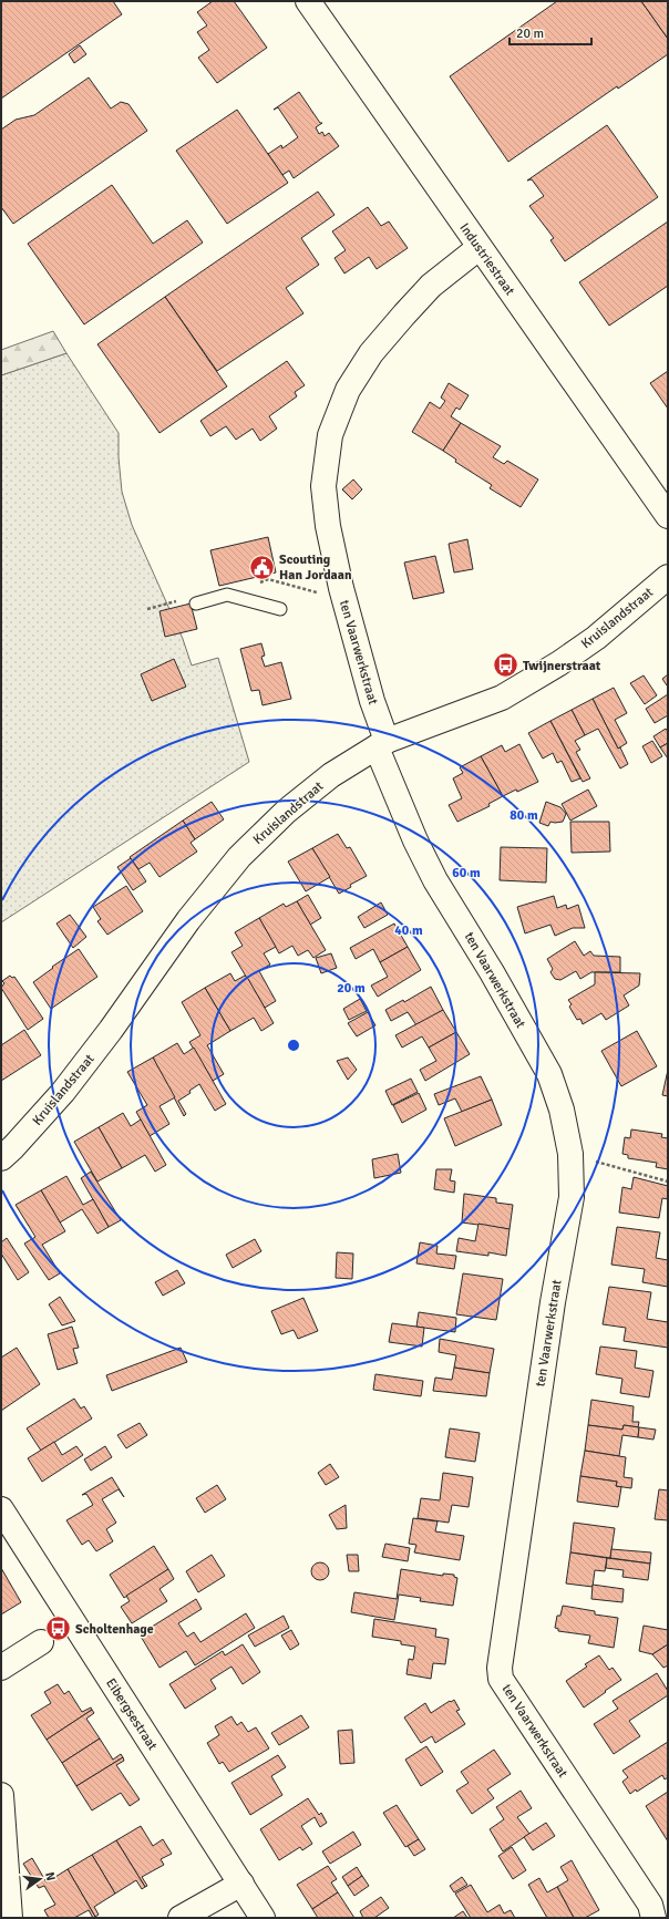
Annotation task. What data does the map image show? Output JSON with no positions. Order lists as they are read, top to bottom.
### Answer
{
  "streets": {
    "street": [
      "Industriestraat",
      "Kruislandstraat",
      "ten Vaarwerkstraat",
      "Eibergsestraat"
    ]
  },
  "crossings": [
    ["Industriestraat", "ten Vaarwerkstraat"],
    ["Kruislandstraat", "ten Vaarwerkstraat"]
  ],
  "places": {
    "public building": ["Scouting Han Jordaan"],
    "bus stop": ["Twijnerstraat", "Scholtenhage"]
  },
  "scale_bar": "20 m",
  "north": "right",
  "rings": [
    "80 m",
    "60 m",
    "40 m",
    "20 m"
  ]
}
